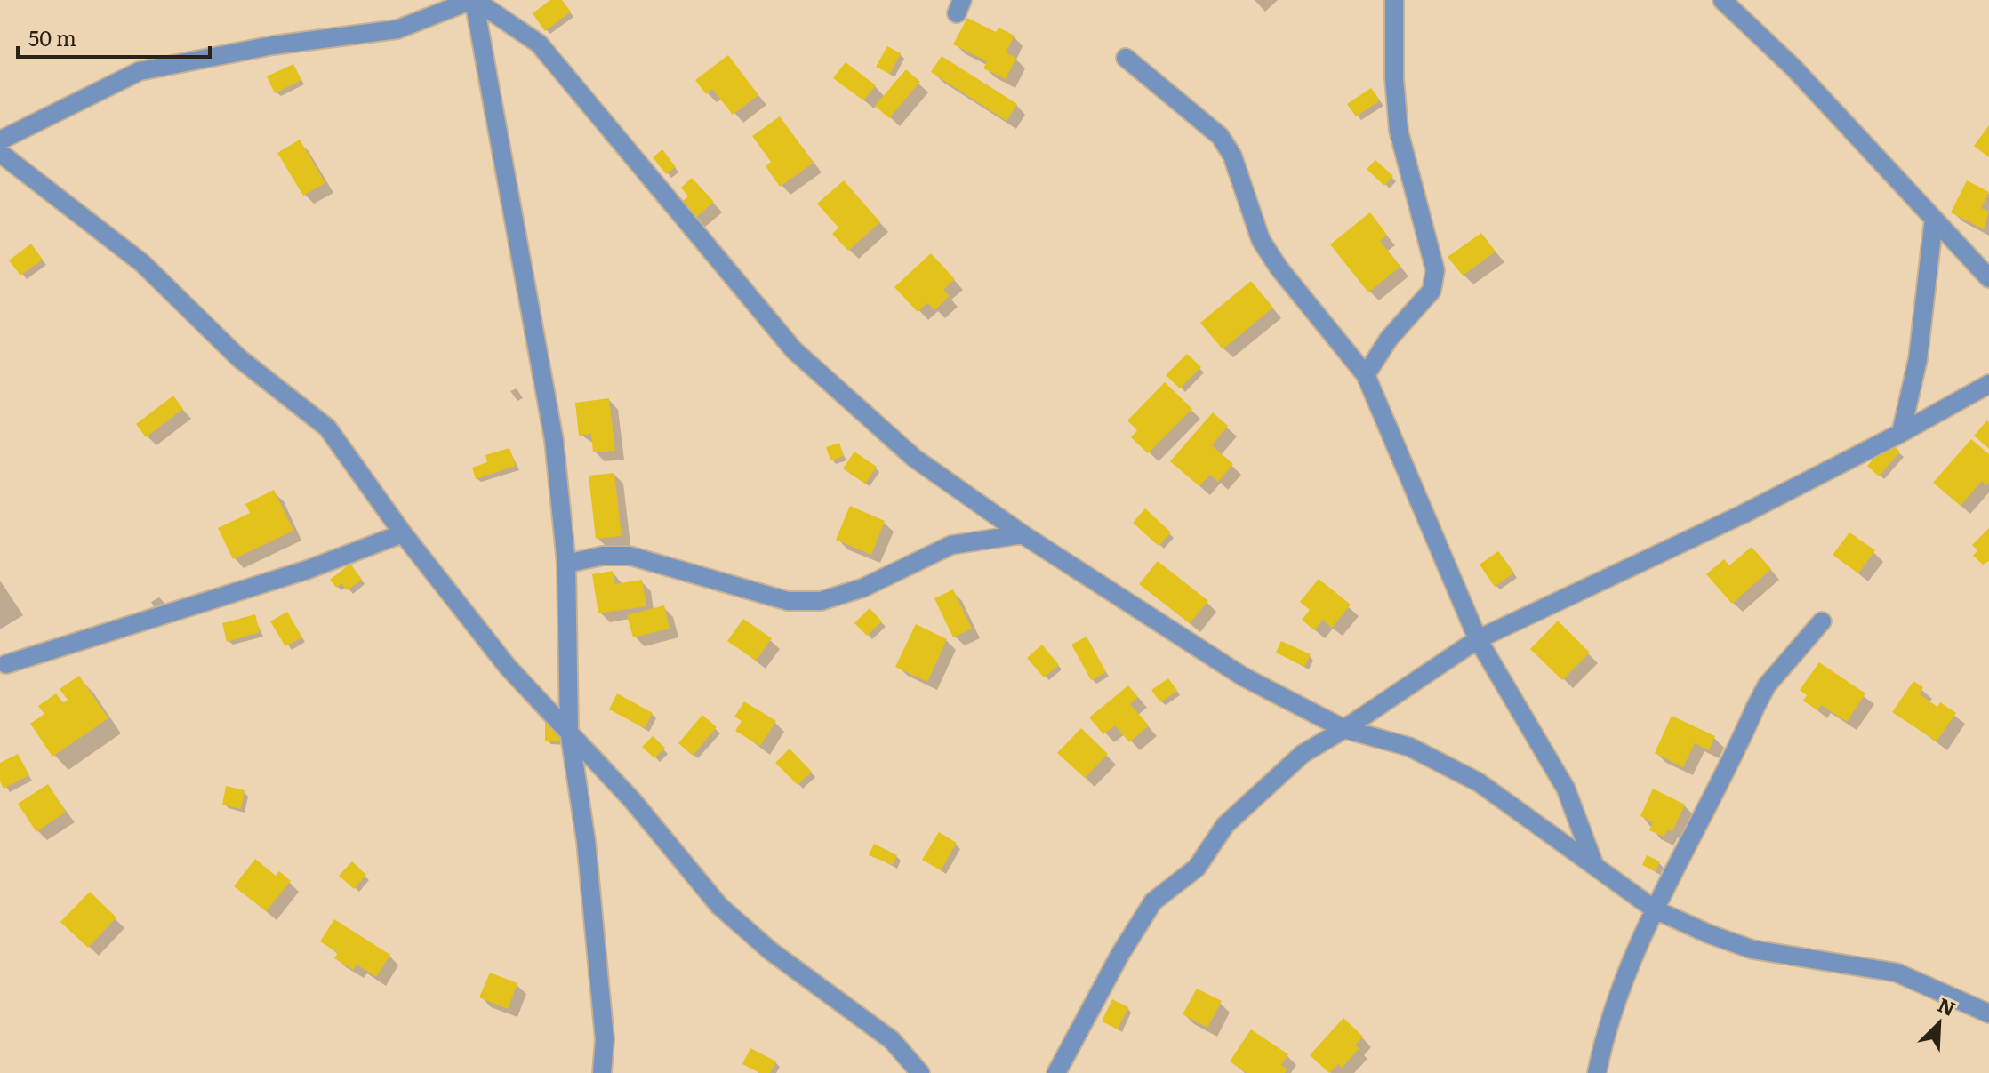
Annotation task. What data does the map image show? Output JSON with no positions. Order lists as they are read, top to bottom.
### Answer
{
  "scale_bar": "50 m",
  "north": "top right"
}
